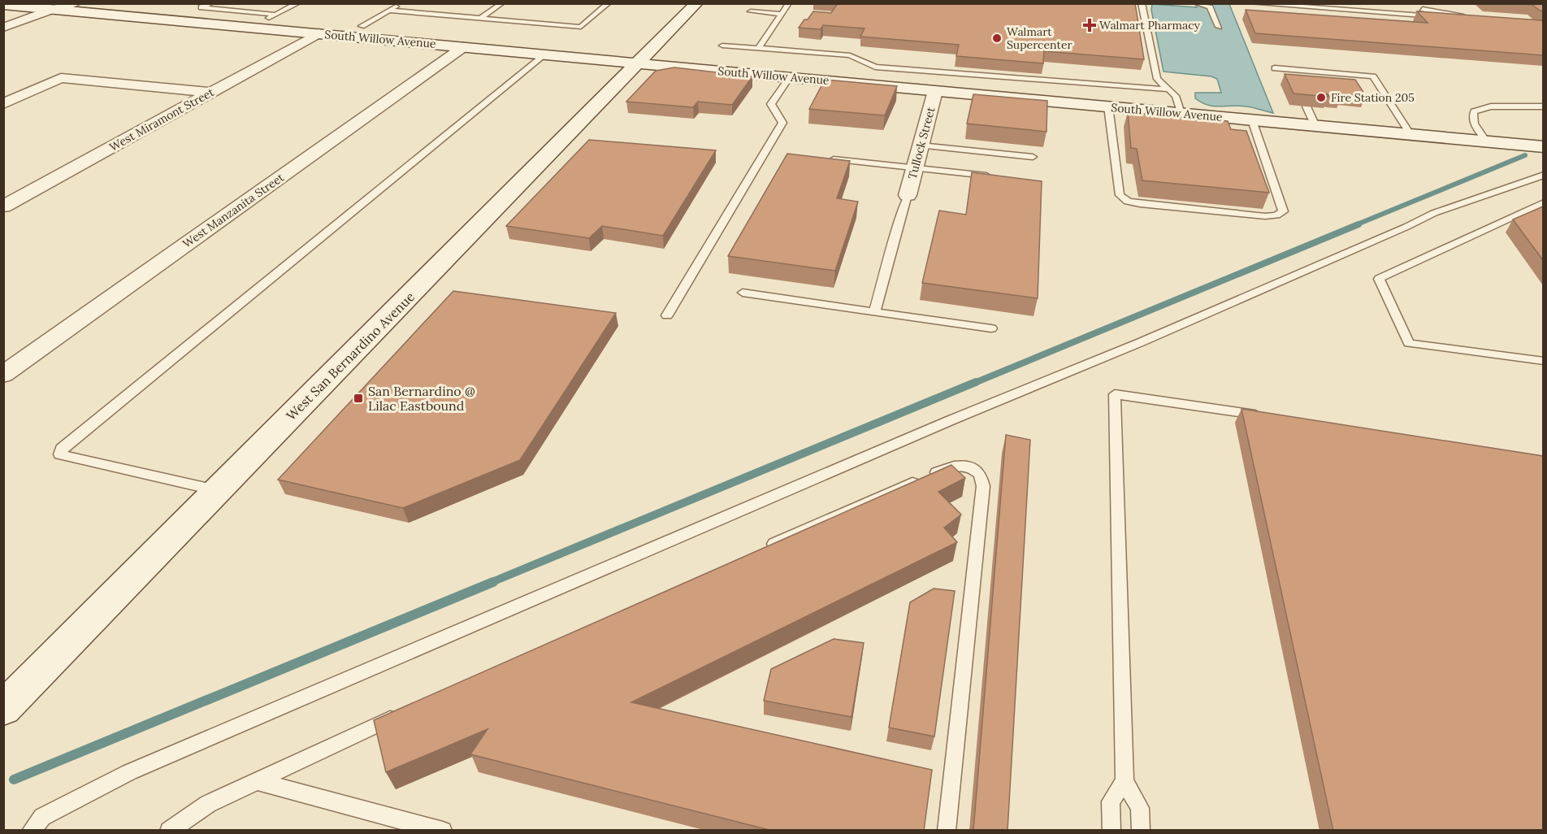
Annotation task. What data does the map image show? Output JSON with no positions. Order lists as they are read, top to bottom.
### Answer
{
  "streets": {
    "street": [
      "South Willow Avenue",
      "West Miramont Street",
      "Tullock Street",
      "West Manzanita Street",
      "West San Bernardino Avenue"
    ]
  },
  "crossings": [
    ["South Willow Avenue", "West Miramont Street"],
    ["South Willow Avenue", "Tullock Street"],
    ["South Willow Avenue", "West Manzanita Street"],
    ["South Willow Avenue", "West San Bernardino Avenue"]
  ],
  "places": {
    "health": ["Walmart Pharmacy"],
    "other": ["Walmart Supercenter", "Fire Station 205"],
    "transit": ["San Bernardino @ Lilac Eastbound"]
  }
}
